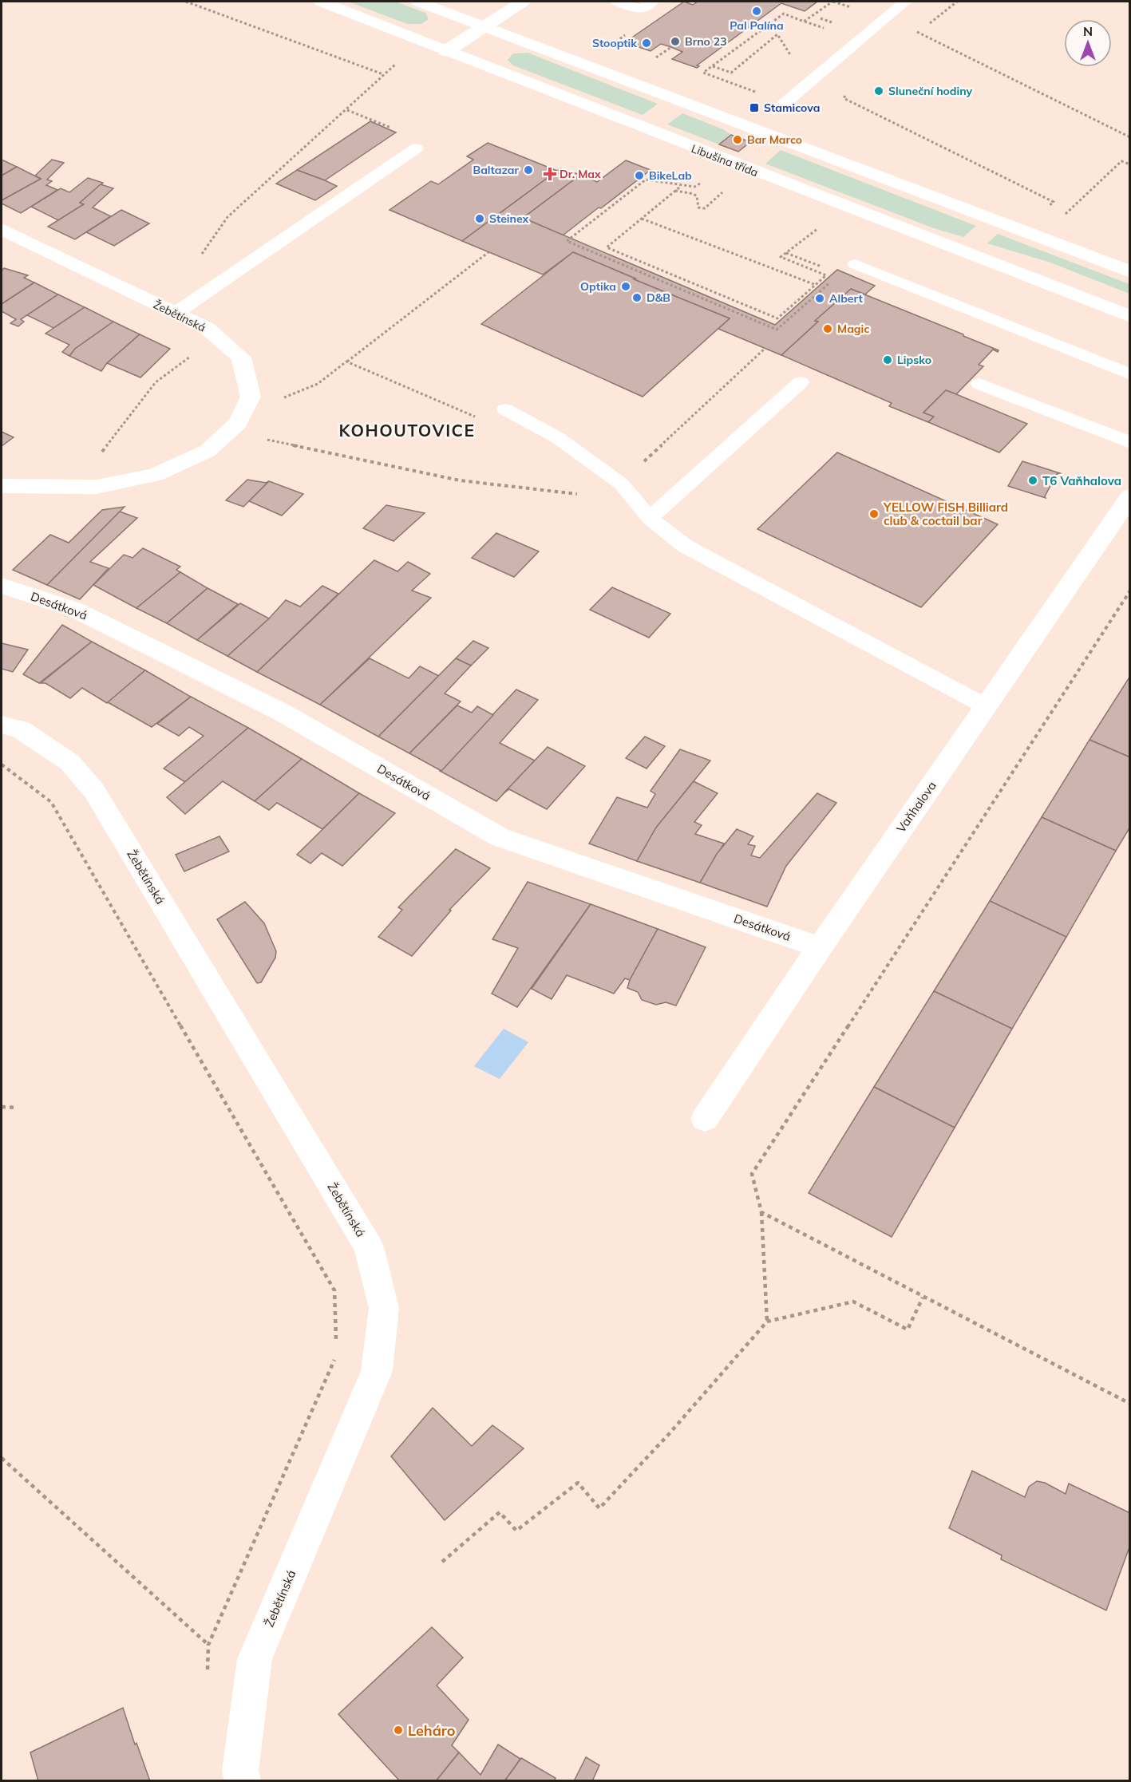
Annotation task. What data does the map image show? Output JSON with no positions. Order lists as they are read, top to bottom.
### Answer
{
  "streets": {
    "street": [
      "Libušina třída",
      "Žebětínská",
      "Desátková",
      "Vaňhalova"
    ]
  },
  "crossings": [
    ["Desátková", "Vaňhalova"]
  ],
  "districts": ["KOHOUTOVICE"],
  "places": {
    "other": [
      "Pal Palína",
      "Brno 23",
      "Stooptik",
      "Sluneční hodiny",
      "Bar Marco",
      "Baltazar",
      "BikeLab",
      "Steinex",
      "Optika",
      "D&B",
      "Albert",
      "Magic",
      "Lipsko",
      "T6 Vaňhalova",
      "YELLOW FISH Billiard club & coctail bar",
      "Leháro"
    ],
    "transit": ["Stamicova"],
    "health": ["Dr. Max"]
  },
  "north": "top"
}
